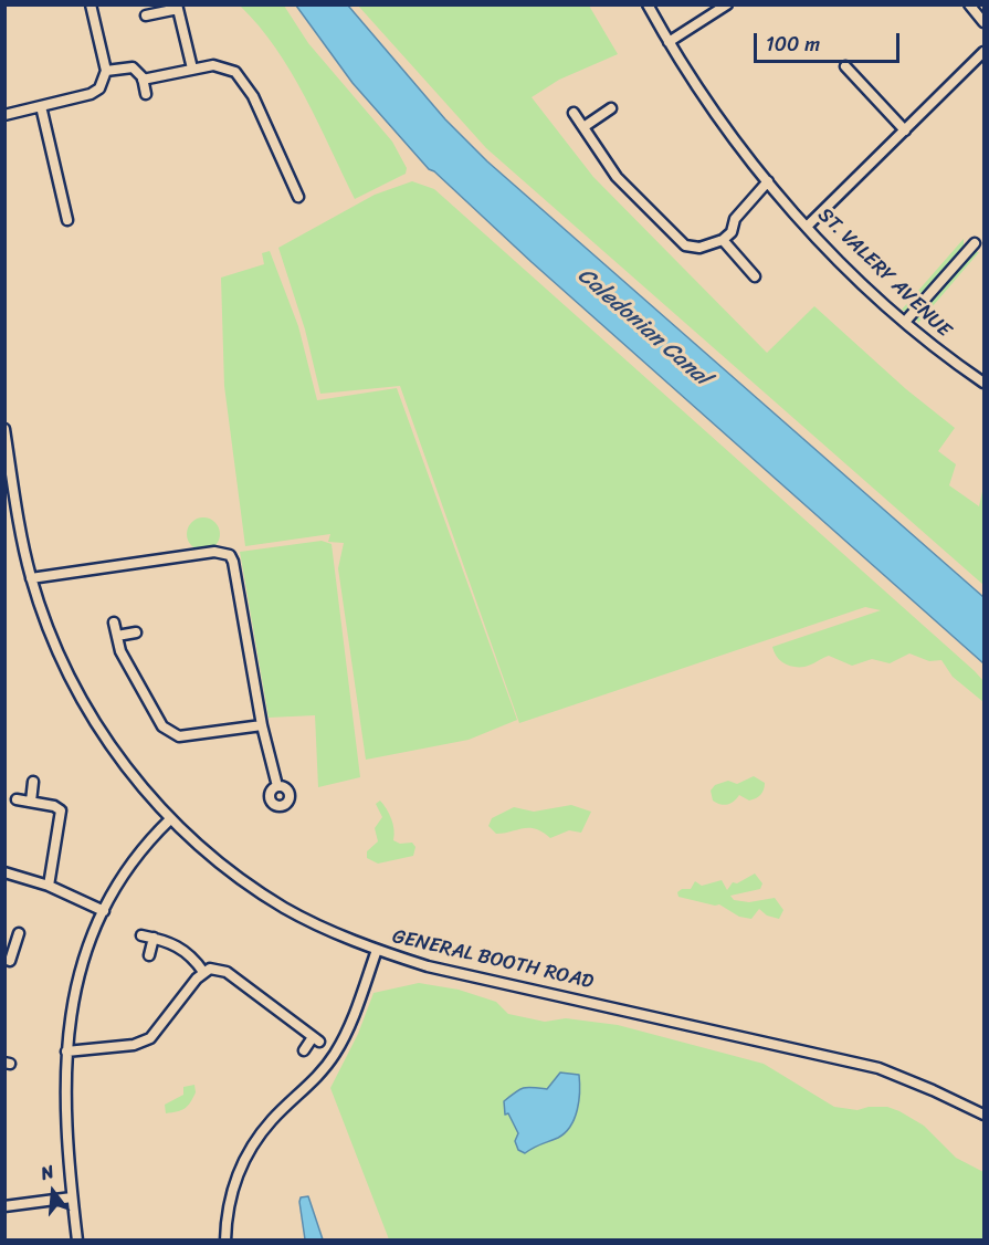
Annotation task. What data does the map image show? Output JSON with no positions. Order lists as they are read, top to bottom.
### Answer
{
  "streets": {
    "street": ["ST. VALERY AVENUE", "GENERAL BOOTH ROAD"]
  },
  "water": ["Caledonian Canal"],
  "scale_bar": "100 m",
  "north": "top"
}
